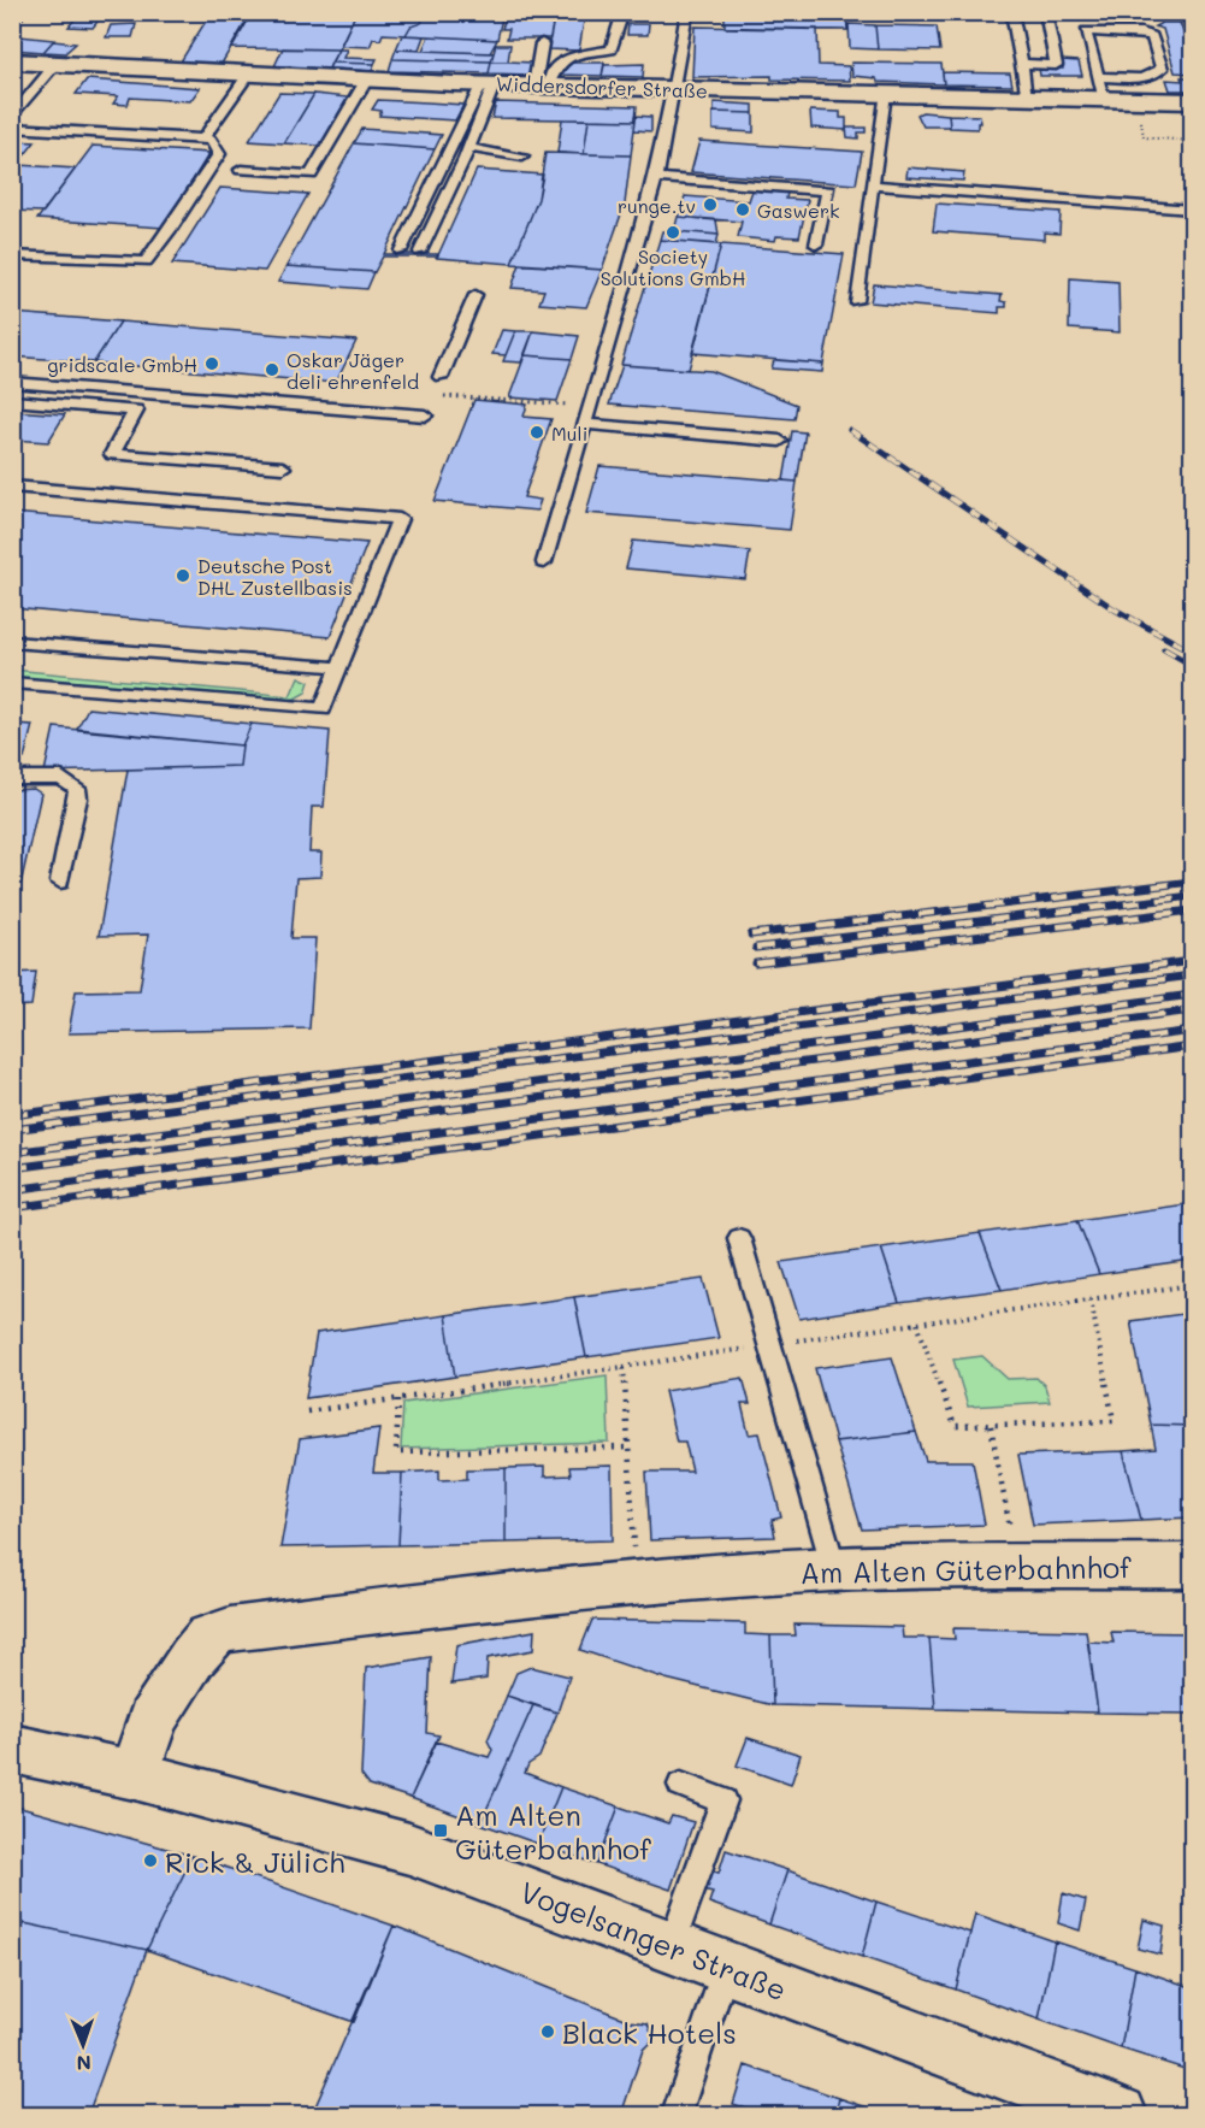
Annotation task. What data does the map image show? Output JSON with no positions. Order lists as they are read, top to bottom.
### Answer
{
  "streets": {
    "main road": ["Widdersdorfer Straße", "Am Alten Güterbahnhof", "Vogelsanger Straße"]
  },
  "crossings": [
    ["Am Alten Güterbahnhof", "Vogelsanger Straße"]
  ],
  "places": {
    "other": [
      "runge.tv",
      "Gaswerk",
      "Society Solutions GmbH",
      "gridscale GmbH",
      "Oskar Jäger deli ehrenfeld",
      "Muli",
      "Deutsche Post DHL Zustellbasis",
      "Rick & Jülich",
      "Black Hotels"
    ],
    "transit": ["Am Alten Güterbahnhof"]
  },
  "north": "bottom"
}
